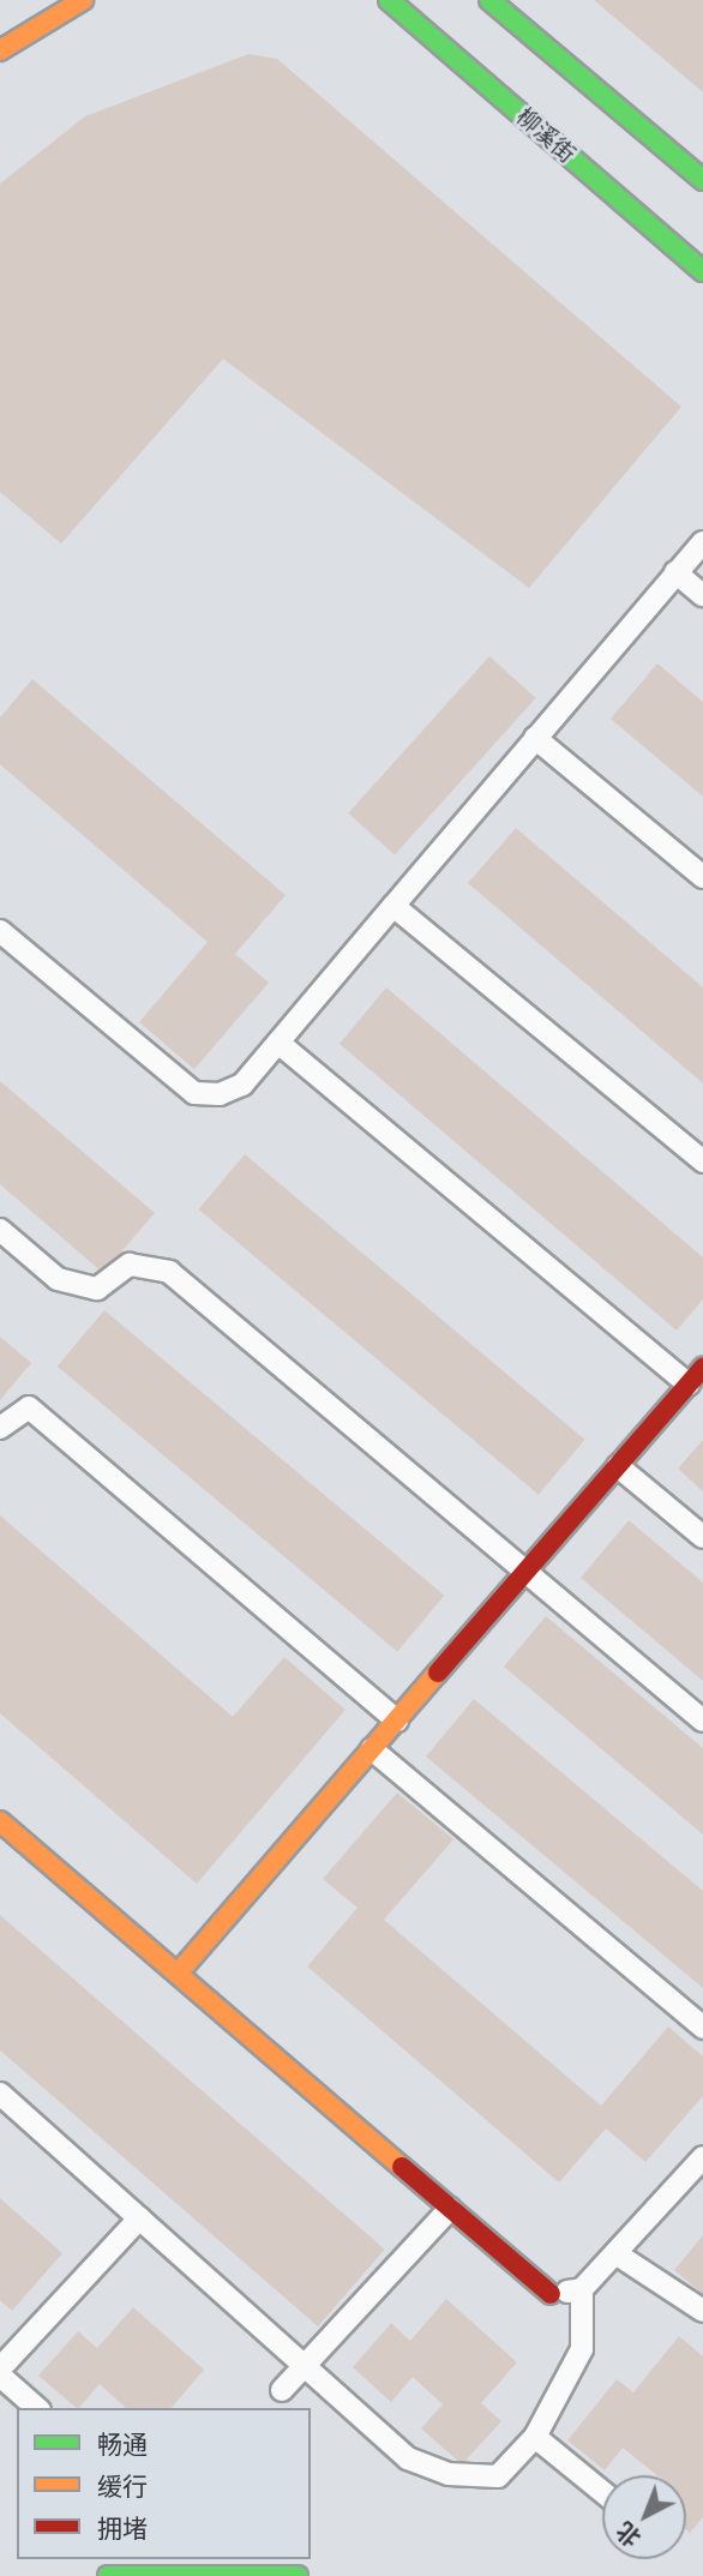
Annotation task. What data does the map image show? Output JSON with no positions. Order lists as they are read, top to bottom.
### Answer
{
  "streets": {
    "street": ["柳溪街"]
  },
  "legend": ["畅通", "缓行", "拥堵"],
  "north": "bottom left"
}
